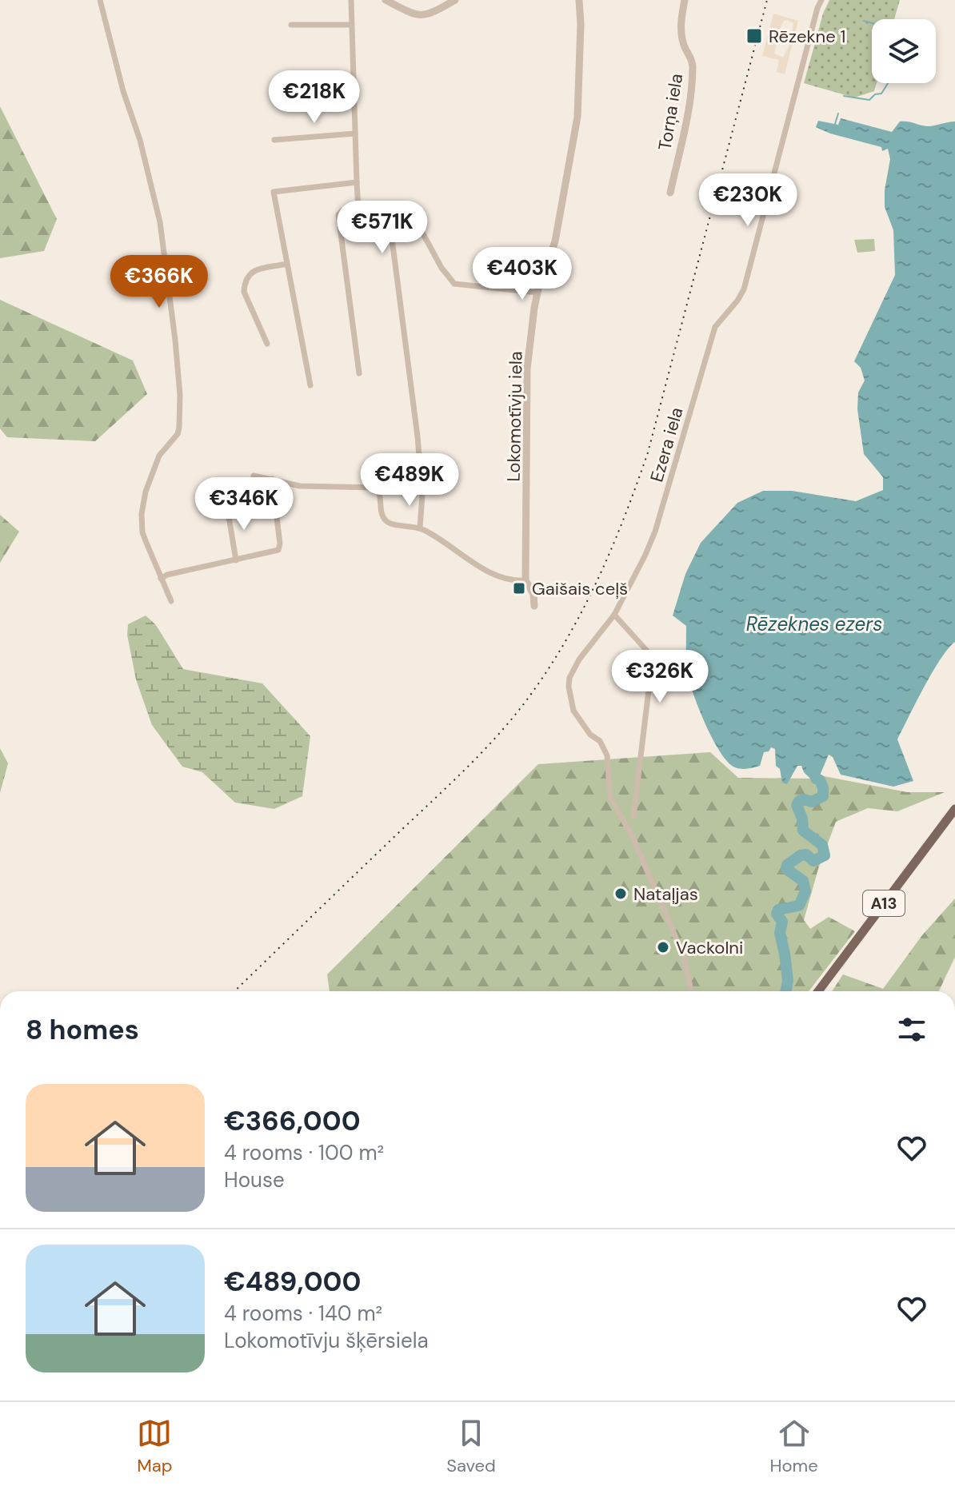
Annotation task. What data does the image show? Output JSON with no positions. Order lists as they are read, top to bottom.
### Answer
{
  "streets": {
    "main road": ["A13"],
    "street": ["Torņa iela", "Lokomotīvju iela", "Ezera iela"]
  },
  "water": ["Rēzeknes ezers"],
  "places": {
    "transit": ["Rēzekne 1", "Gaišais ceļš"],
    "other": ["Nataļjas", "Vackolni"]
  },
  "page": {
    "price": [
      "€218K",
      "€230K",
      "€571K",
      "€403K",
      "€366K",
      "€489K",
      "€346K",
      "€326K"
    ],
    "heading": "8 homes",
    "list": [
      {
        "name": "€366,000",
        "note": "4 rooms · 100 m² · House"
      },
      {
        "name": "€489,000",
        "note": "4 rooms · 140 m² · Lokomotīvju šķērsiela"
      }
    ],
    "tabs": ["Map", "Saved", "Home"]
  }
}
